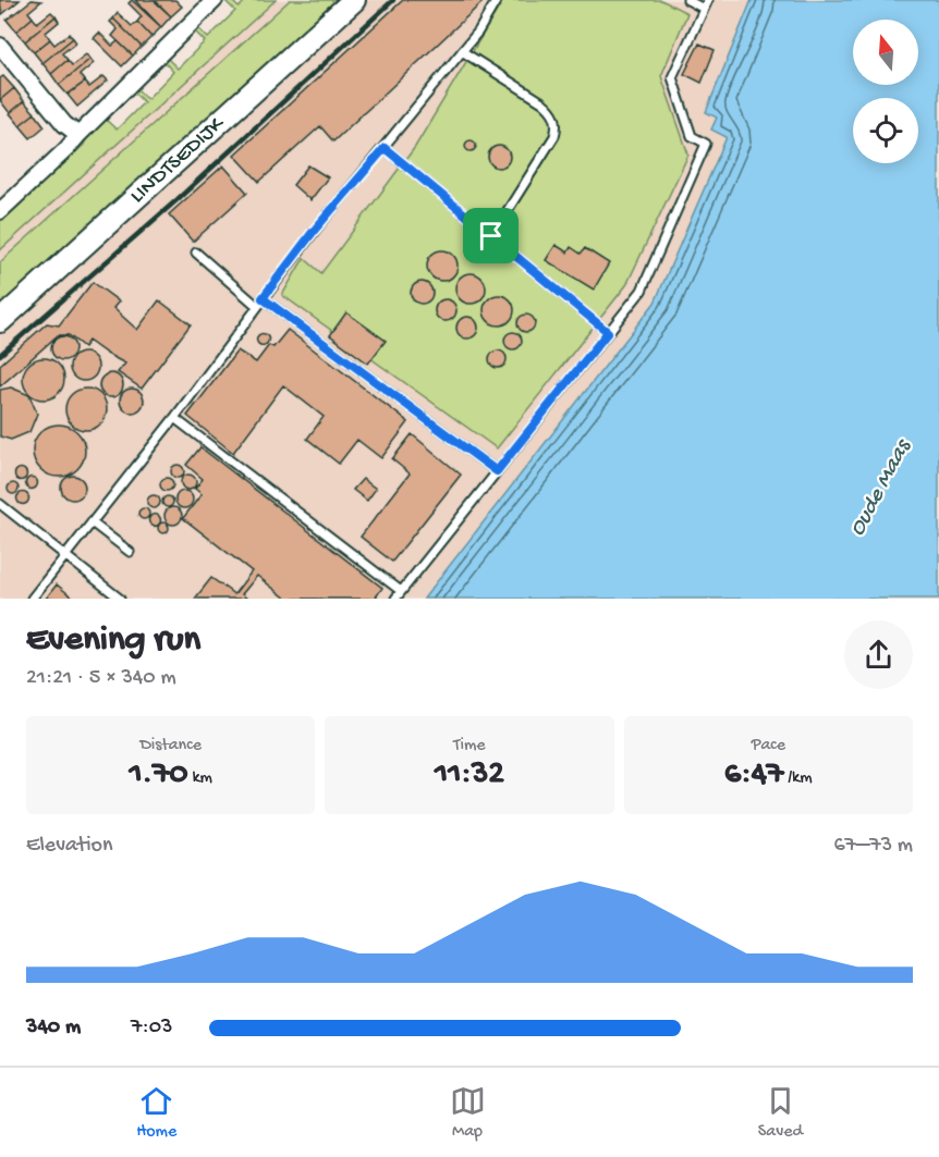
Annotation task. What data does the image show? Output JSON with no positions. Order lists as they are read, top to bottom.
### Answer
{
  "streets": {
    "main road": ["LINDTSEDIJK"]
  },
  "water": ["Oude Maas"],
  "north": "top",
  "page": {
    "heading": ["Evening run", "21:21 · 5 × 340 m"],
    "stats": [
      ["Distance", "1.70 km"],
      ["Time", "11:32"],
      ["Pace", "6:47 /km"]
    ],
    "chart": ["Elevation", "67–73 m"],
    "list": [
      {
        "name": "340 m",
        "note": "7:03"
      }
    ],
    "tabs": ["Home", "Map", "Saved"]
  }
}
